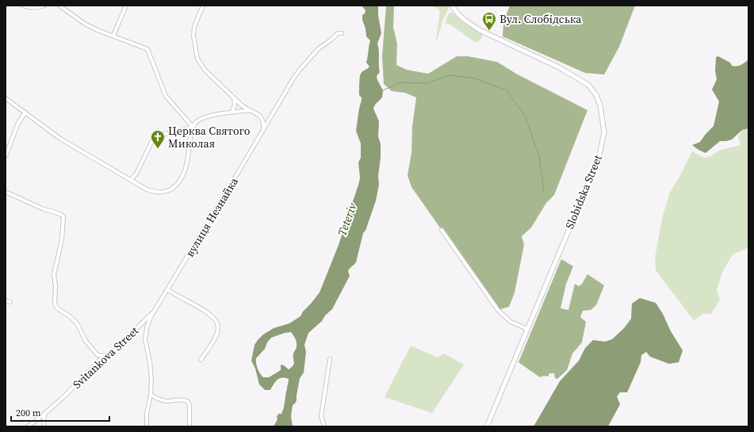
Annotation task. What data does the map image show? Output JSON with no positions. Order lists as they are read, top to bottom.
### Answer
{
  "streets": {
    "street": ["Slobidska Street", "вулиця Незнайка", "Svitankova Street"]
  },
  "crossings": [
    ["вулиця Незнайка", "Svitankova Street"]
  ],
  "water": ["Teteriv"],
  "places": {
    "bus stop": ["Вул. Слобідська"],
    "church": ["Церква Святого Миколая"]
  },
  "scale_bar": "200 m"
}
